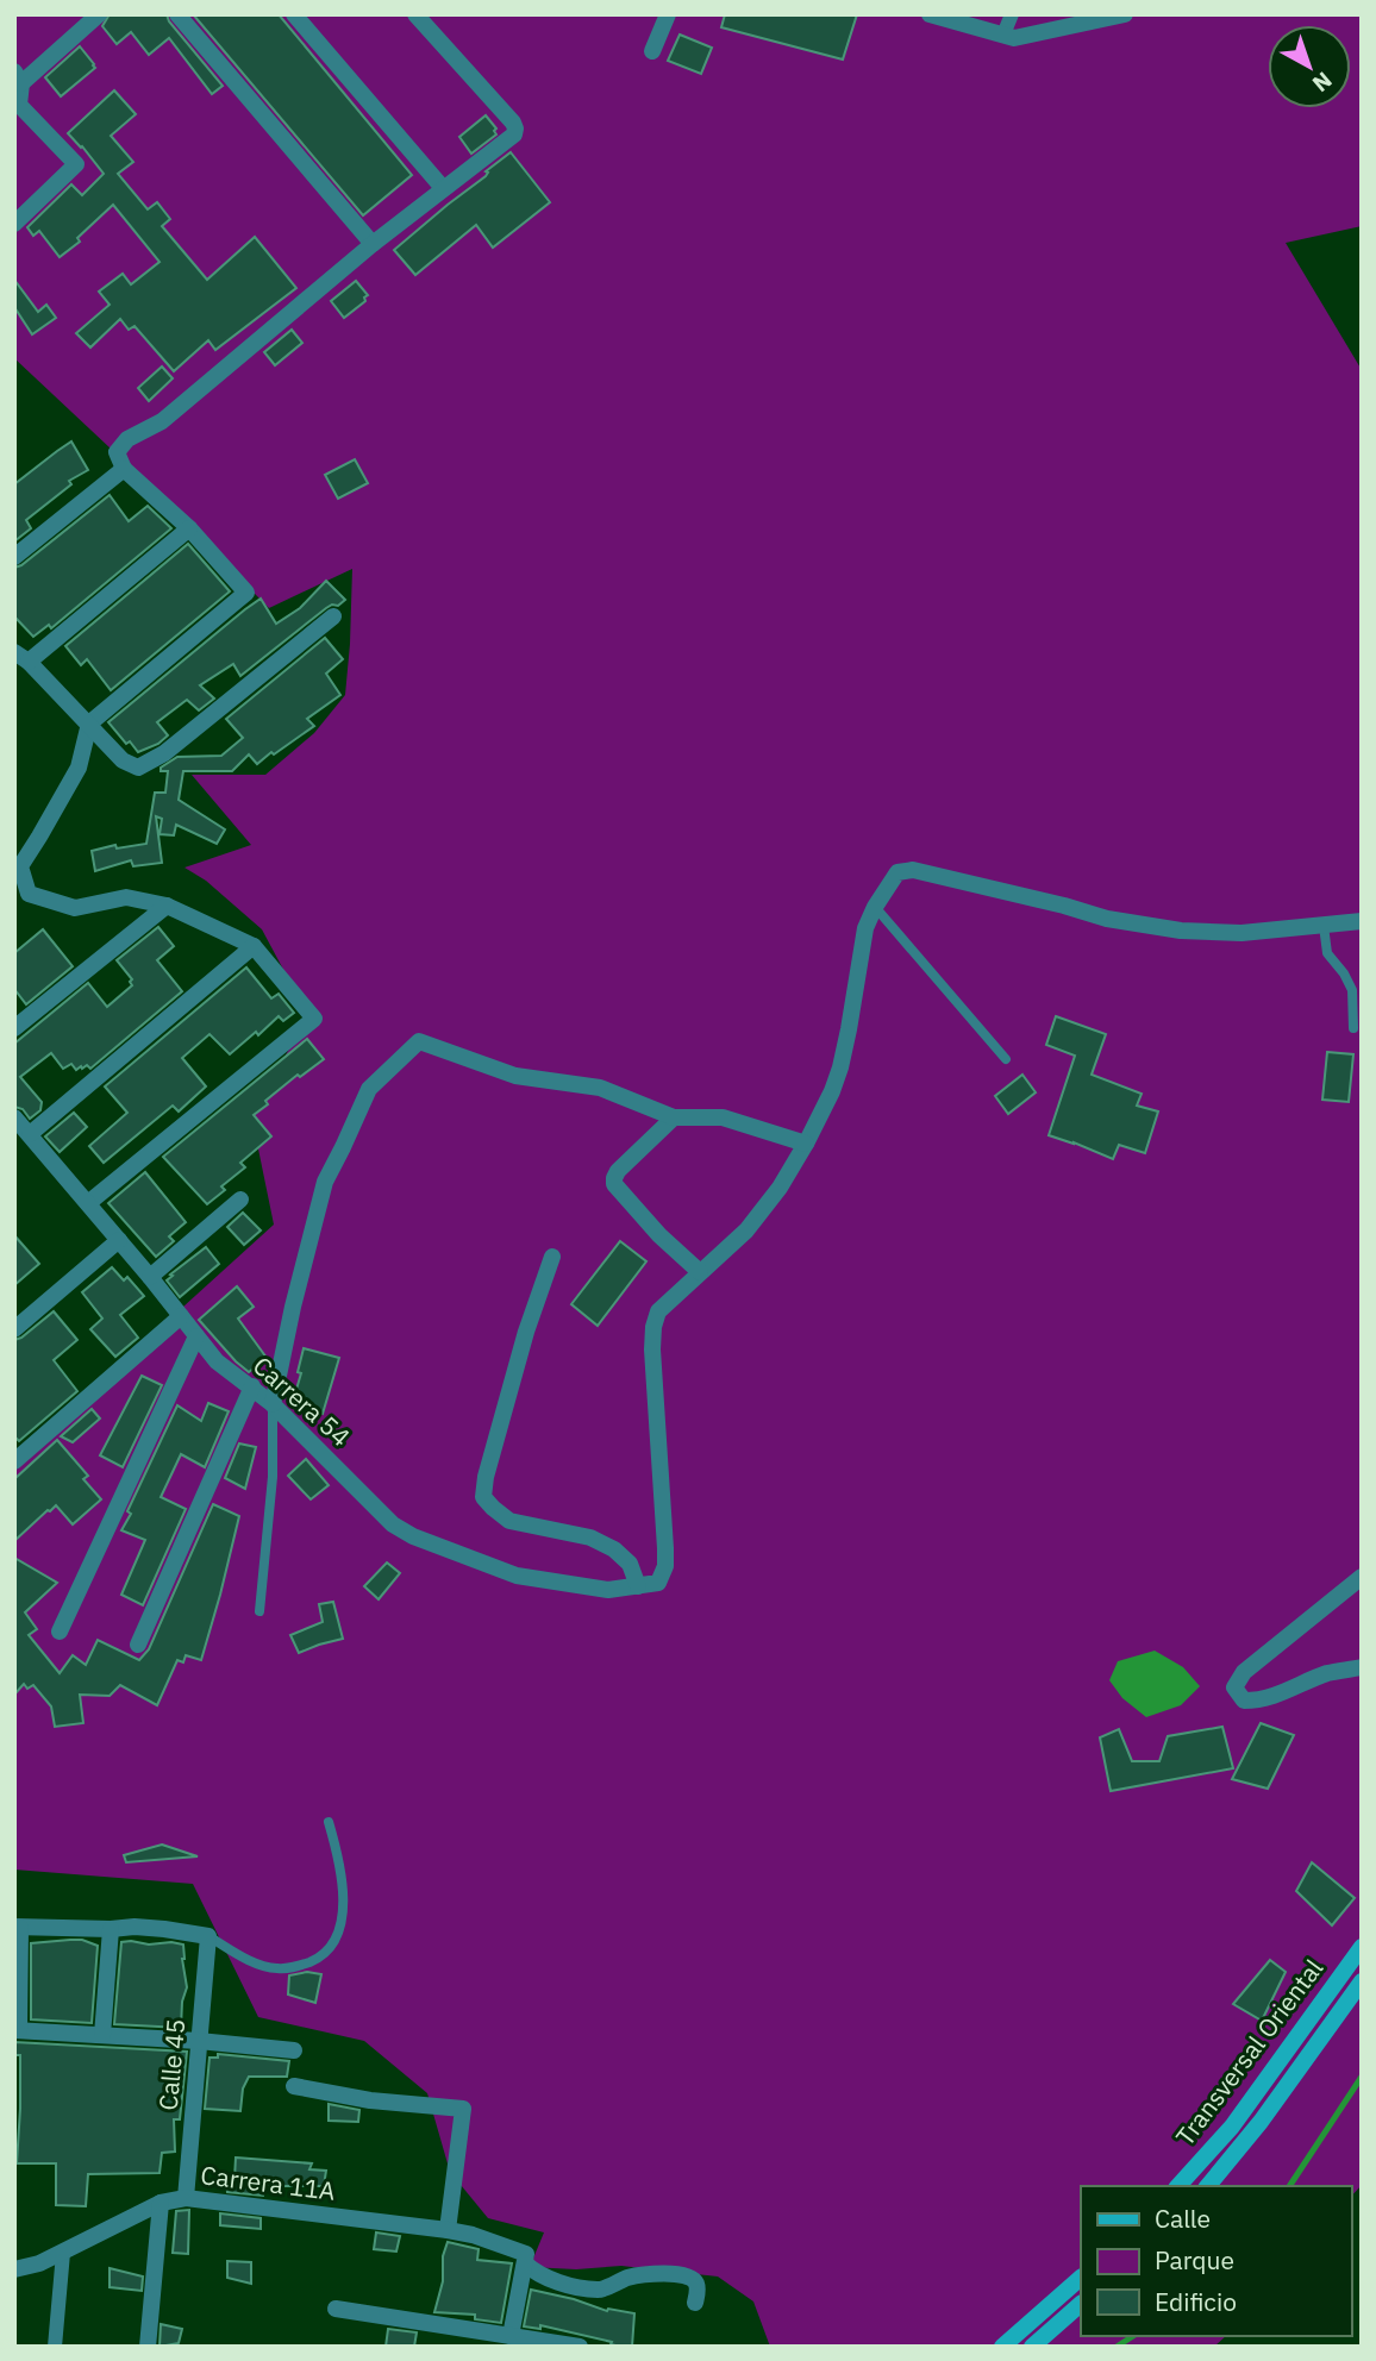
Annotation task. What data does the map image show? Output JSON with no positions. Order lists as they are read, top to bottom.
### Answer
{
  "streets": {
    "main road": ["Transversal Oriental"],
    "street": ["Carrera 54", "Calle 45", "Carrera 11A"]
  },
  "crossings": [
    ["Calle 45", "Carrera 11A"]
  ],
  "legend": ["Calle", "Parque", "Edificio"],
  "north": "bottom right"
}
